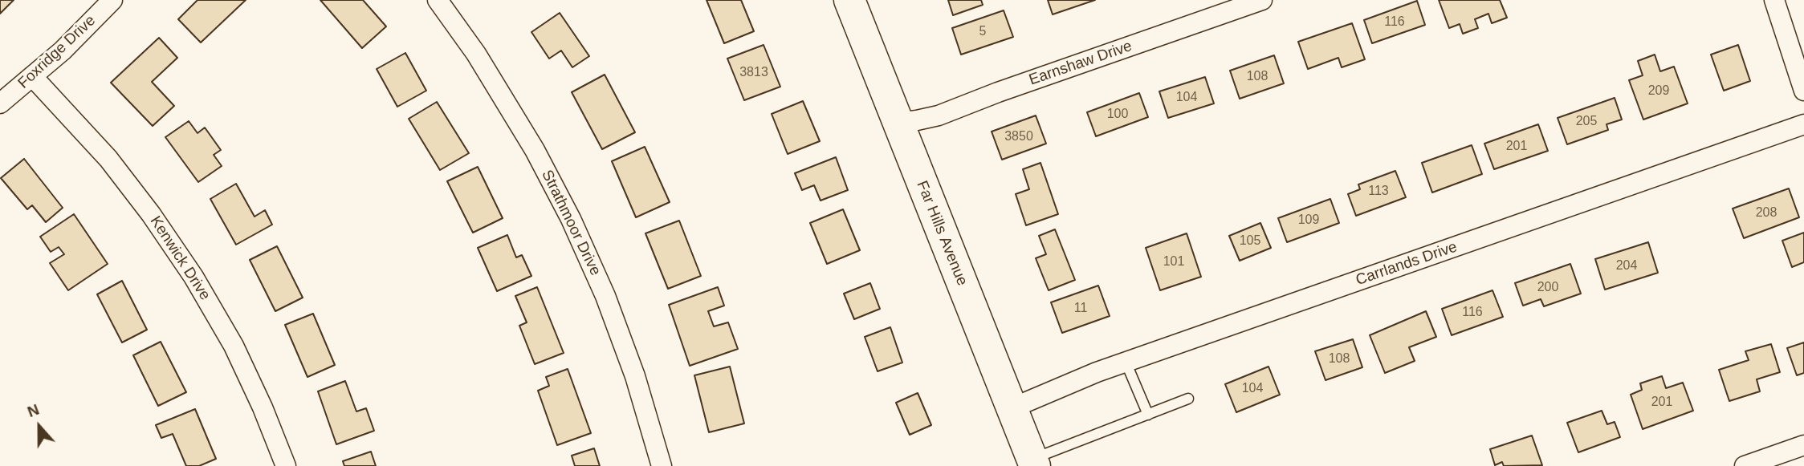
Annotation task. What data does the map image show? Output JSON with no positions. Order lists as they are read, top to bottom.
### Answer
{
  "streets": {
    "main road": ["Far Hills Avenue"],
    "street": [
      "Foxridge Drive",
      "Earnshaw Drive",
      "Strathmoor Drive",
      "Kenwick Drive",
      "Carrlands Drive"
    ]
  },
  "crossings": [
    ["Foxridge Drive", "Kenwick Drive"],
    ["Earnshaw Drive", "Far Hills Avenue"],
    ["Far Hills Avenue", "Carrlands Drive"]
  ],
  "house_numbers": [
    "116",
    "5",
    "3813",
    "108",
    "209",
    "104",
    "100",
    "205",
    "3850",
    "201",
    "113",
    "208",
    "109",
    "105",
    "101",
    "204",
    "200",
    "11",
    "116",
    "108",
    "104",
    "201"
  ],
  "north": "top"
}
